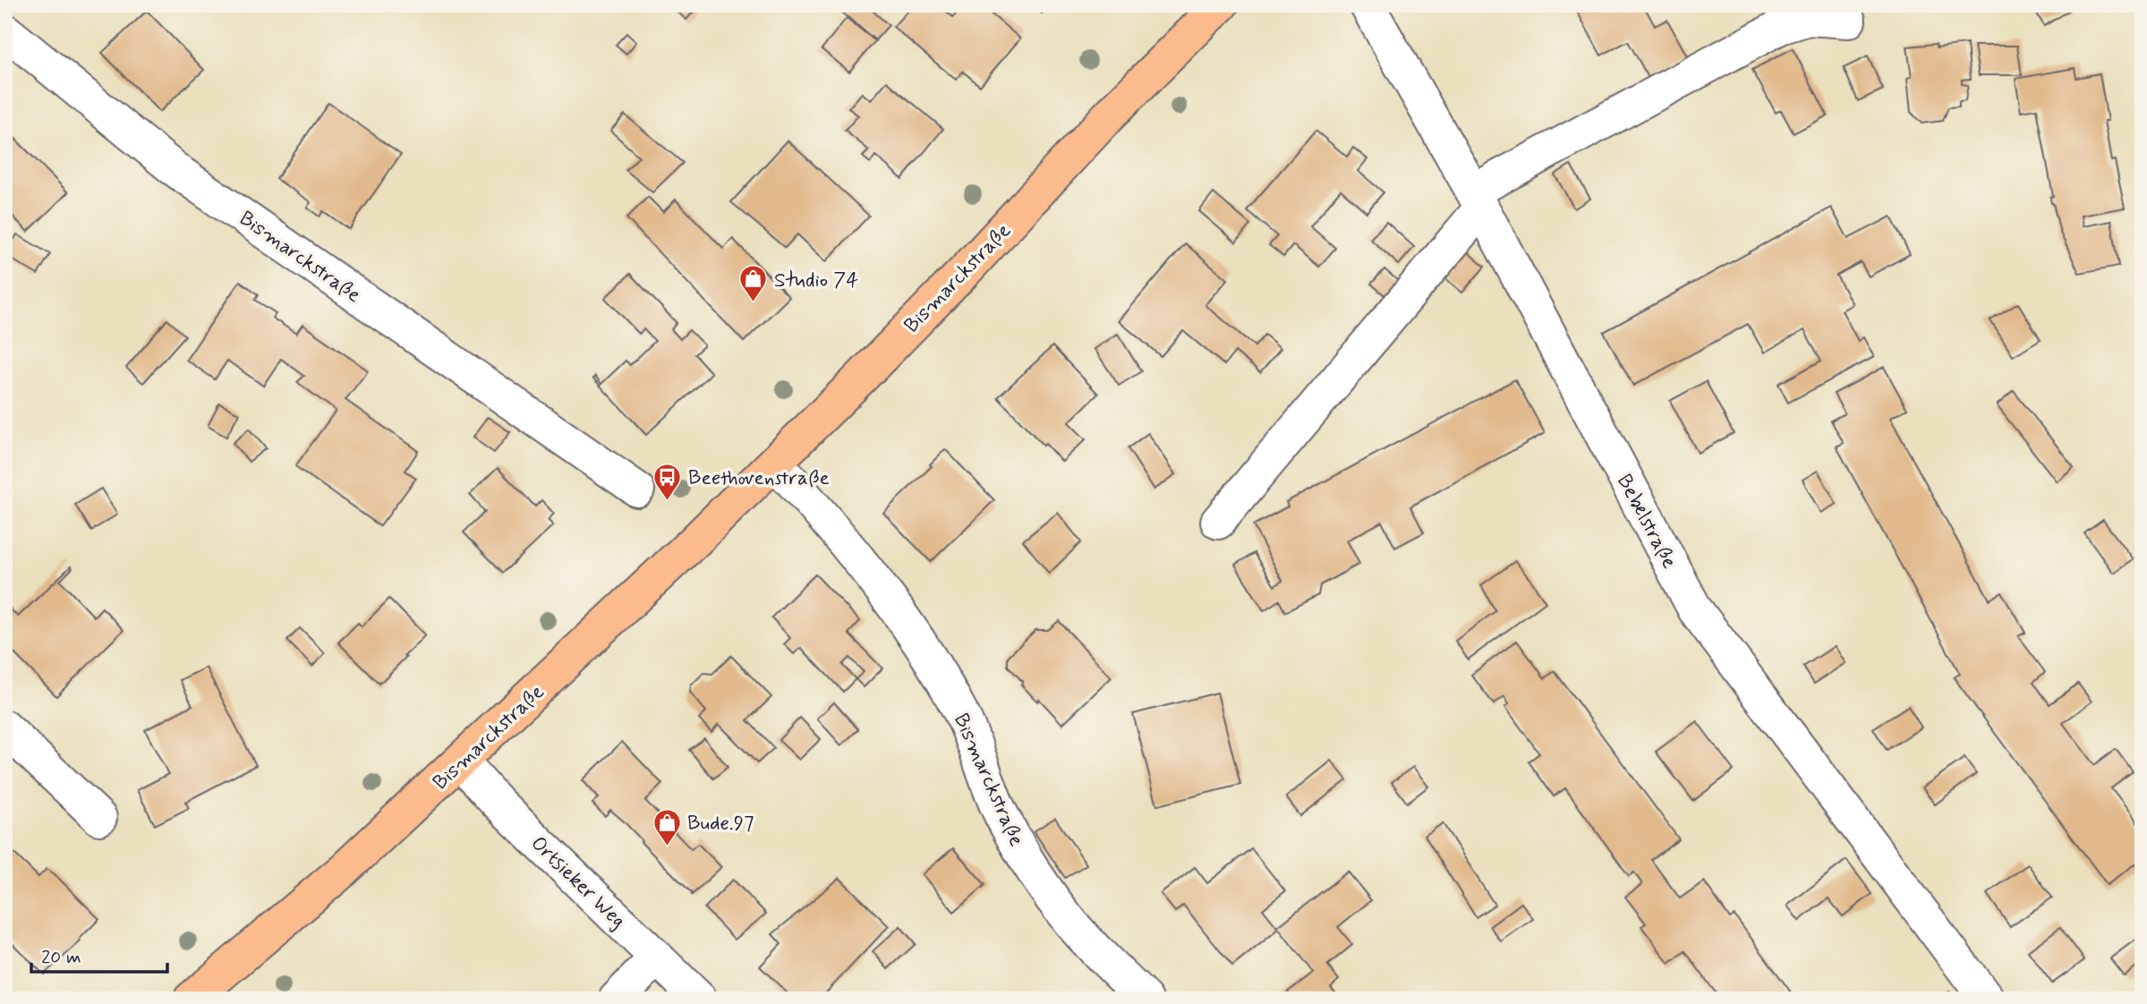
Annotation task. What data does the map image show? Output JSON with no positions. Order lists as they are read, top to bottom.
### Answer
{
  "streets": {
    "main road": ["Bismarckstraße"],
    "street": ["Bebelstraße", "Ortsieker Weg"]
  },
  "crossings": [
    ["Bismarckstraße", "Ortsieker Weg"]
  ],
  "places": {
    "shop": ["Studio 74", "Bude.97"],
    "bus stop": ["Beethovenstraße"]
  },
  "scale_bar": "20 m"
}
